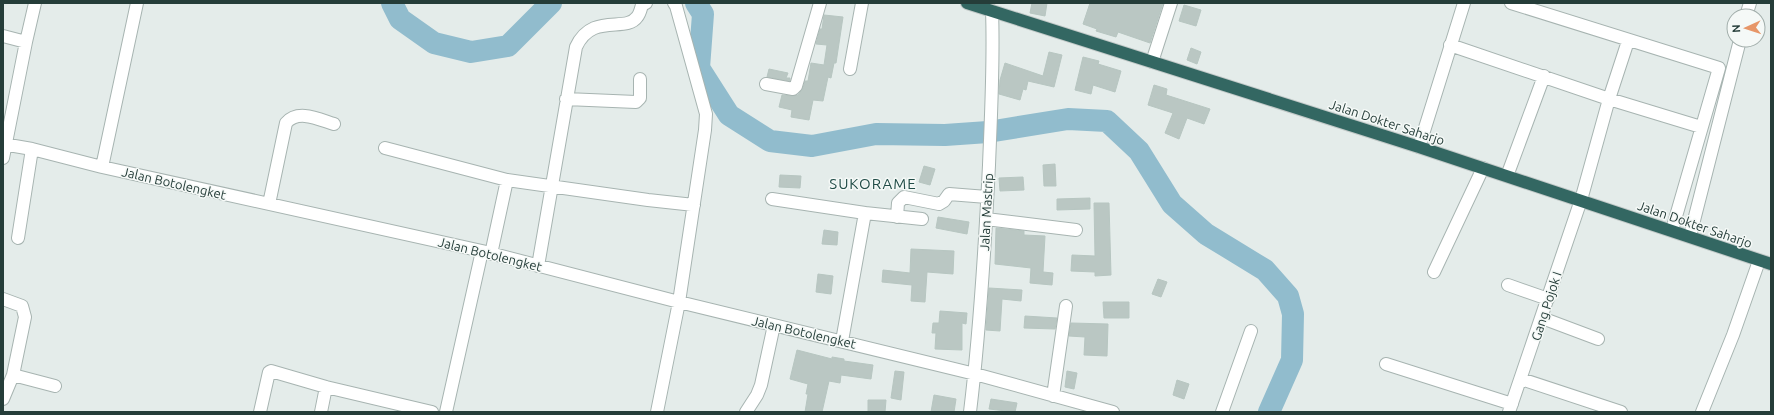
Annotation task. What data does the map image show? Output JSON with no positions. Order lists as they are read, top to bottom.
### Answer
{
  "streets": {
    "highway": ["Jalan Dokter Saharjo"],
    "street": ["Jalan Botolengket", "Jalan Mastrip", "Gang Pojok I"]
  },
  "crossings": [
    ["Jalan Dokter Saharjo", "Jalan Mastrip"],
    ["Jalan Dokter Saharjo", "Gang Pojok I"],
    ["Jalan Botolengket", "Jalan Mastrip"]
  ],
  "districts": ["SUKORAME"],
  "north": "left"
}
